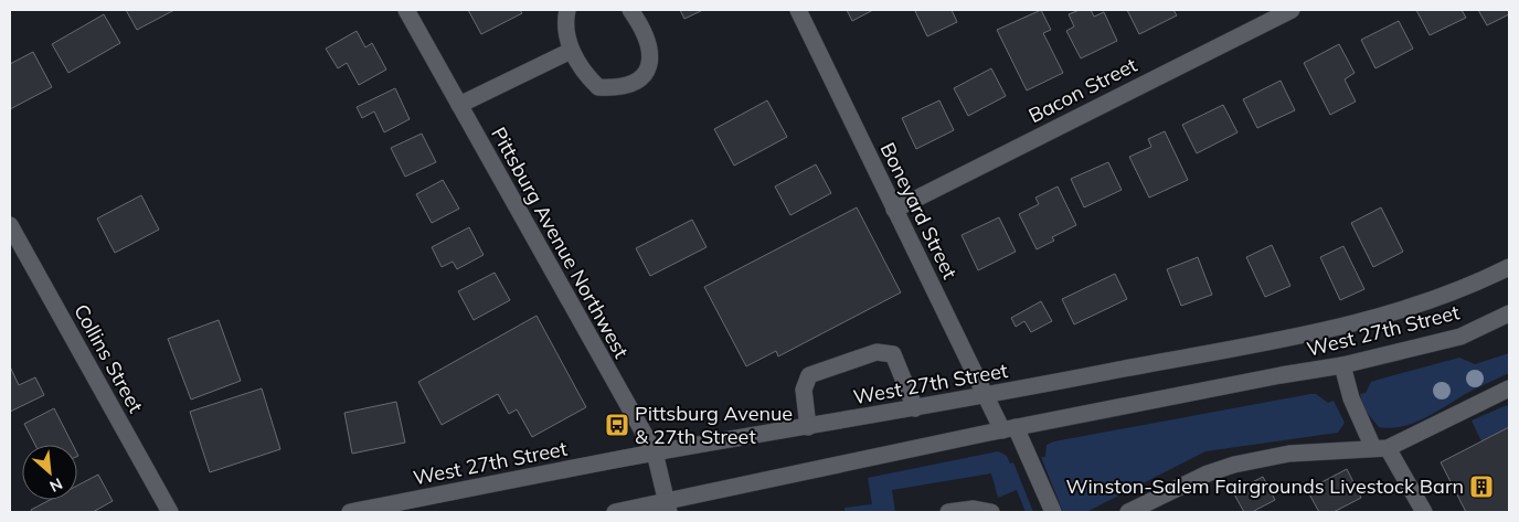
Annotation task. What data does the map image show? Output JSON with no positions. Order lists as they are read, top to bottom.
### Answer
{
  "streets": {
    "street": [
      "Bacon Street",
      "Boneyard Street",
      "Pittsburg Avenue Northwest",
      "West 27th Street",
      "Collins Street"
    ]
  },
  "crossings": [
    ["Bacon Street", "Boneyard Street"],
    ["Boneyard Street", "West 27th Street"],
    ["Pittsburg Avenue Northwest", "West 27th Street"]
  ],
  "places": {
    "bus stop": ["Pittsburg Avenue & 27th Street"],
    "building": ["Winston-Salem Fairgrounds Livestock Barn"]
  },
  "north": "bottom right"
}
